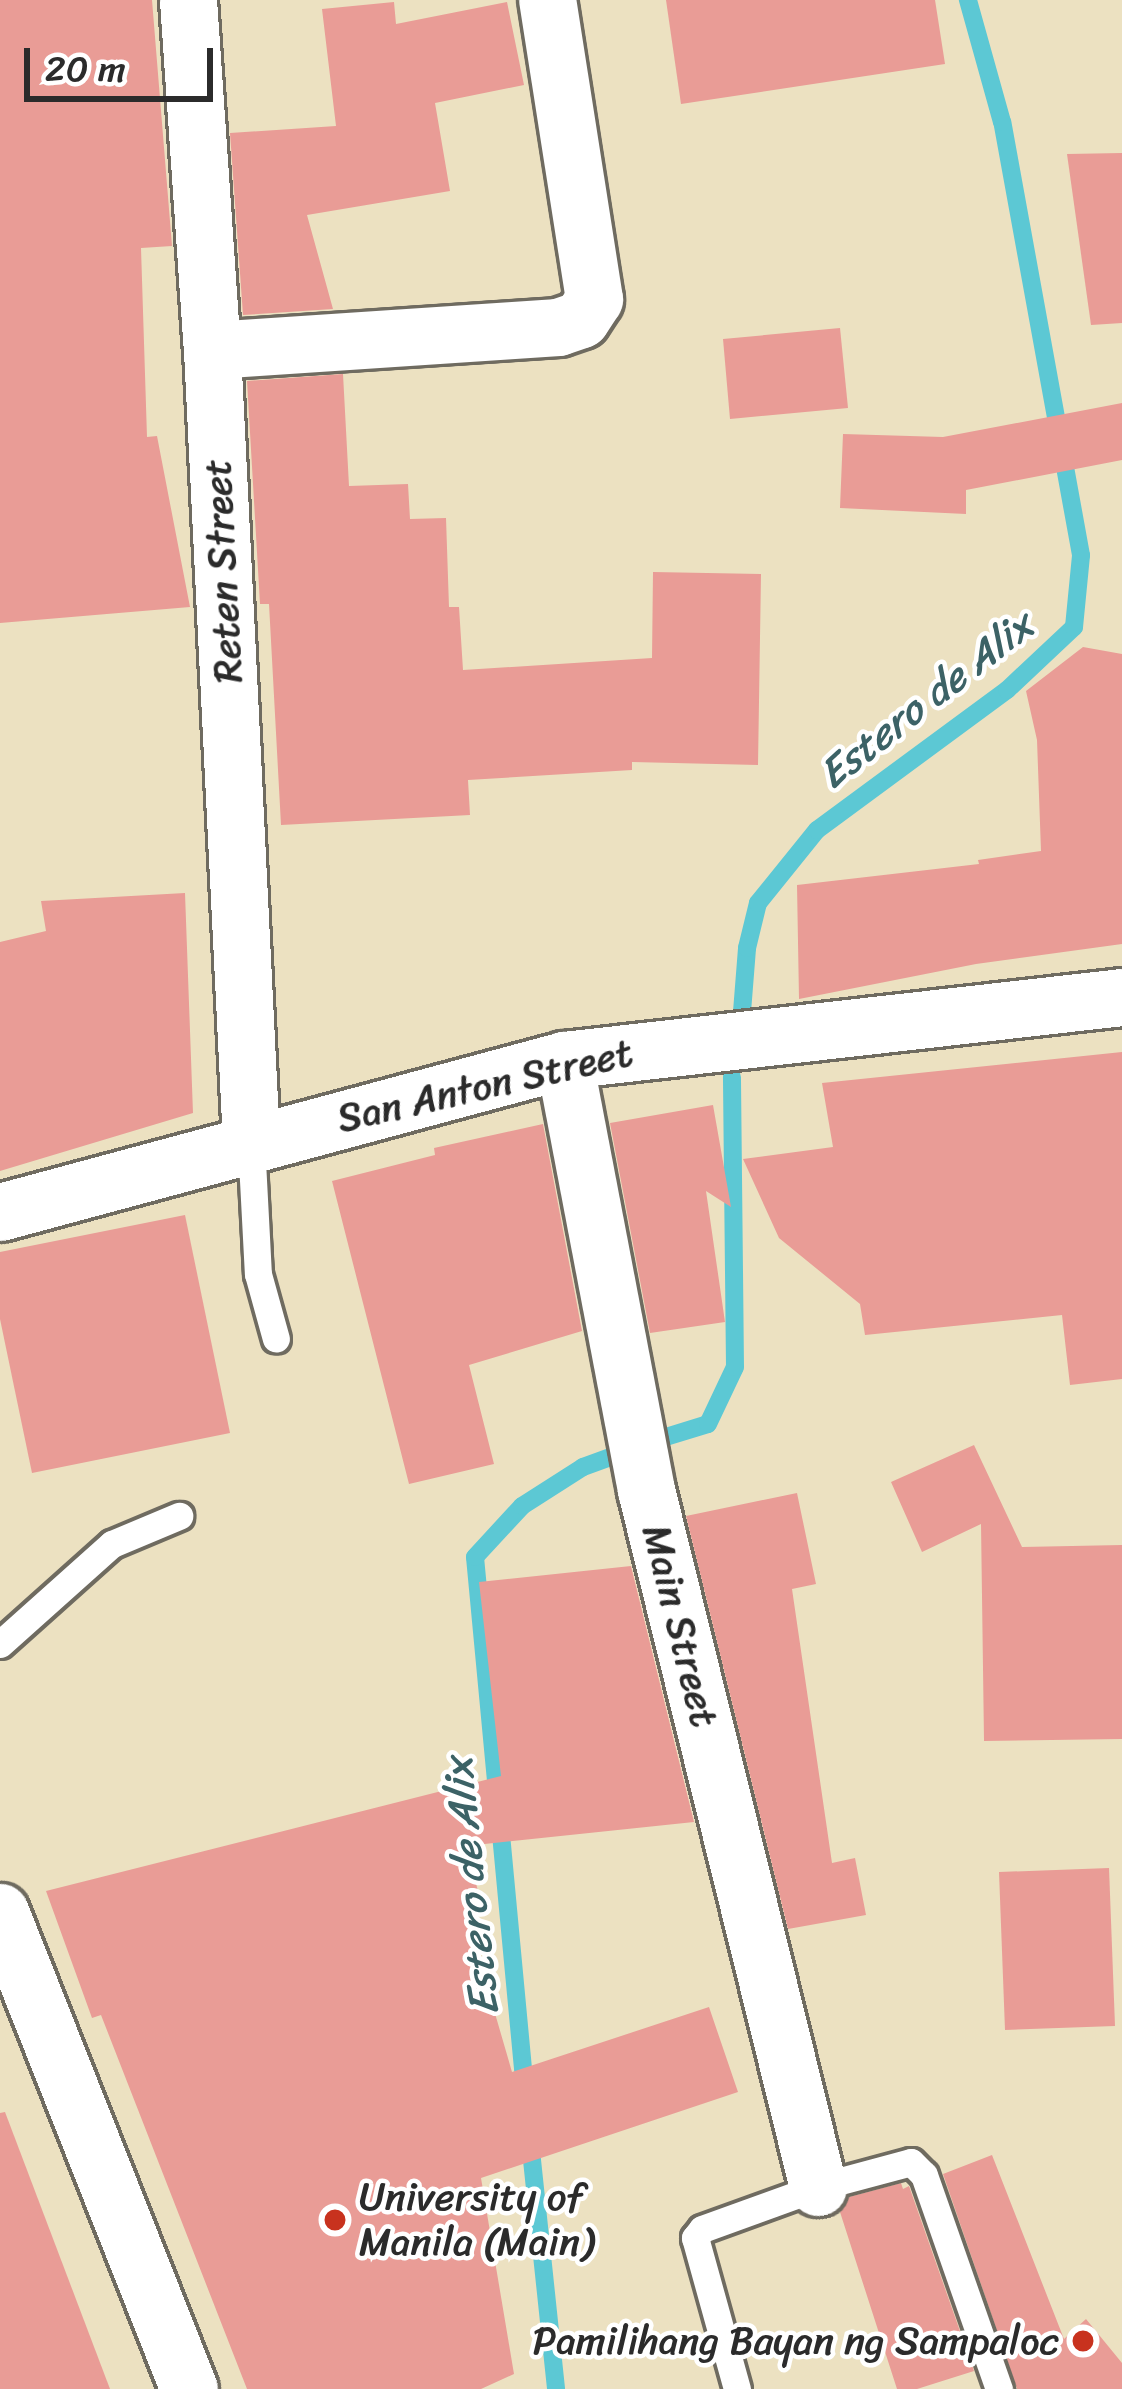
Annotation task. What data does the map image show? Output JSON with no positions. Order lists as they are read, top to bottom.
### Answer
{
  "streets": {
    "street": ["Reten Street", "San Anton Street", "Main Street"]
  },
  "crossings": [
    ["Reten Street", "San Anton Street"],
    ["San Anton Street", "Main Street"]
  ],
  "water": ["Estero de Alix"],
  "places": ["University of Manila (Main)", "Pamilihang Bayan ng Sampaloc"],
  "scale_bar": "20 m"
}
